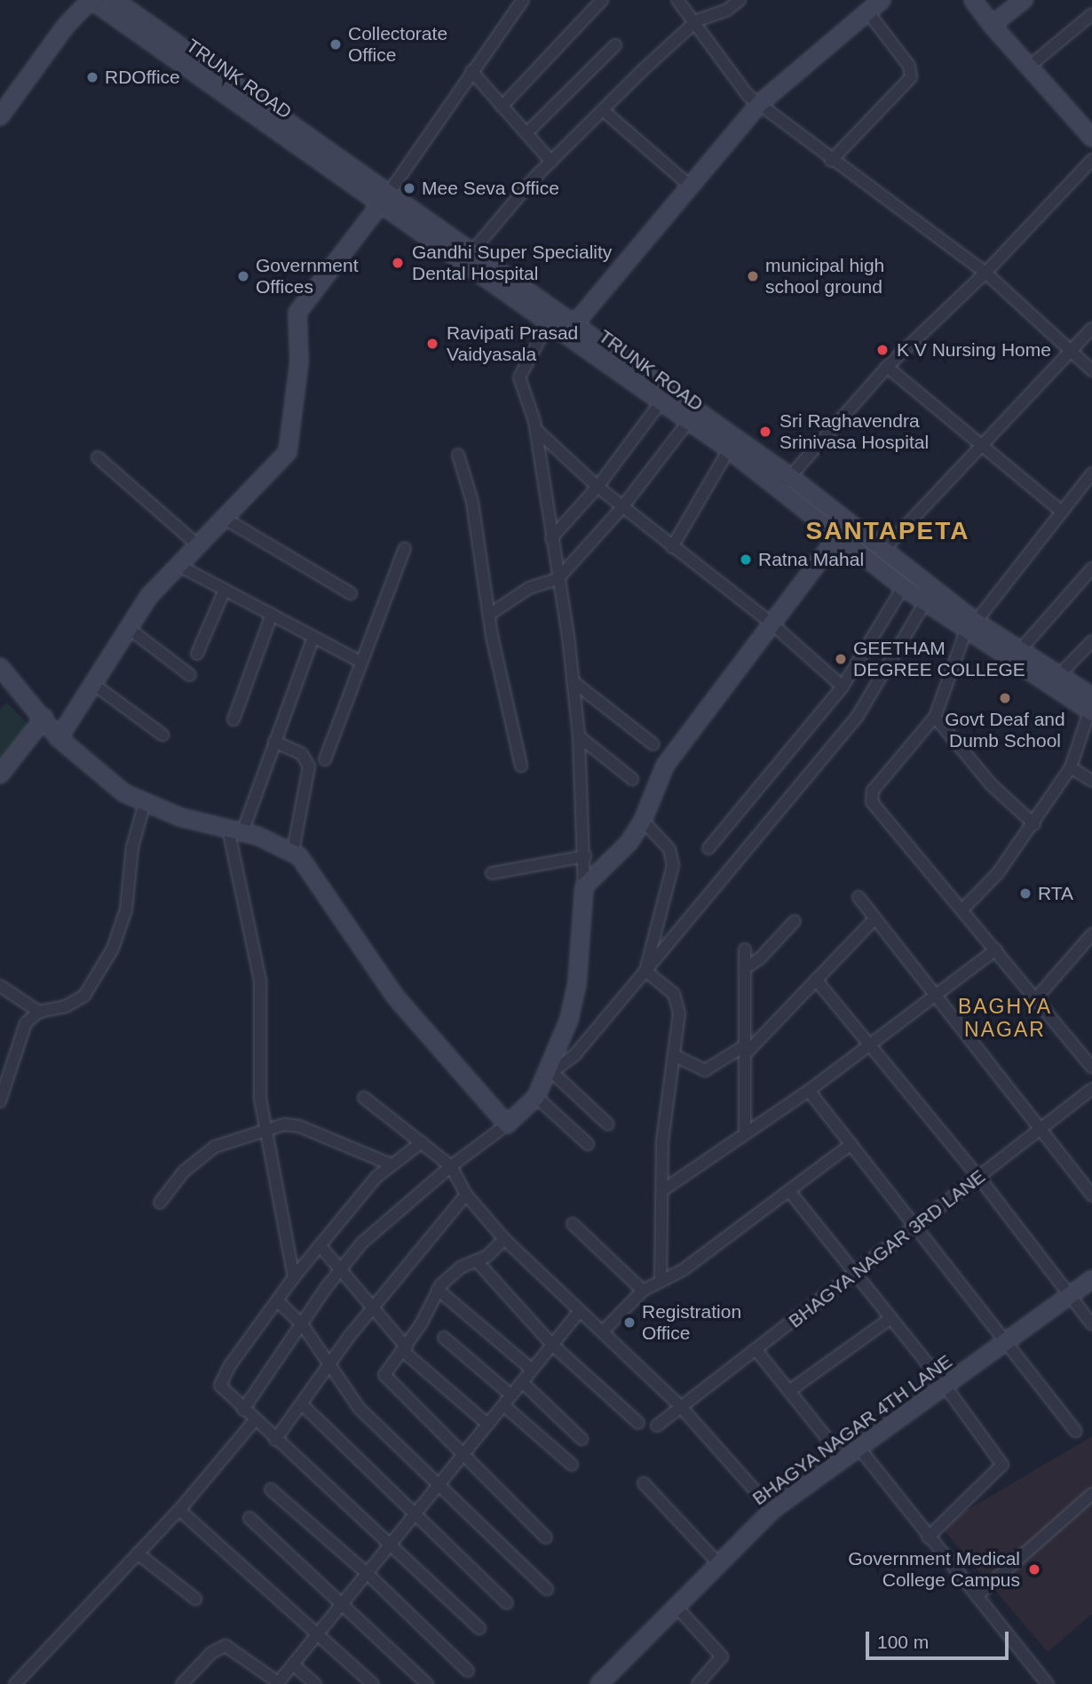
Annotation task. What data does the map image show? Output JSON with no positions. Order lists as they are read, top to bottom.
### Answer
{
  "streets": {
    "street": ["TRUNK ROAD", "BHAGYA NAGAR 3RD LANE", "BHAGYA NAGAR 4TH LANE"]
  },
  "districts": ["SANTAPETA", "BAGHYA NAGAR"],
  "places": [
    "Collectorate Office",
    "RDOffice",
    "Mee Seva Office",
    "Gandhi Super Speciality Dental Hospital",
    "Government Offices",
    "municipal high school ground",
    "Ravipati Prasad Vaidyasala",
    "K V Nursing Home",
    "Sri Raghavendra Srinivasa Hospital",
    "Ratna Mahal",
    "GEETHAM DEGREE COLLEGE",
    "Govt Deaf and Dumb School",
    "RTA",
    "Registration Office",
    "Government Medical College Campus"
  ],
  "scale_bar": "100 m"
}
